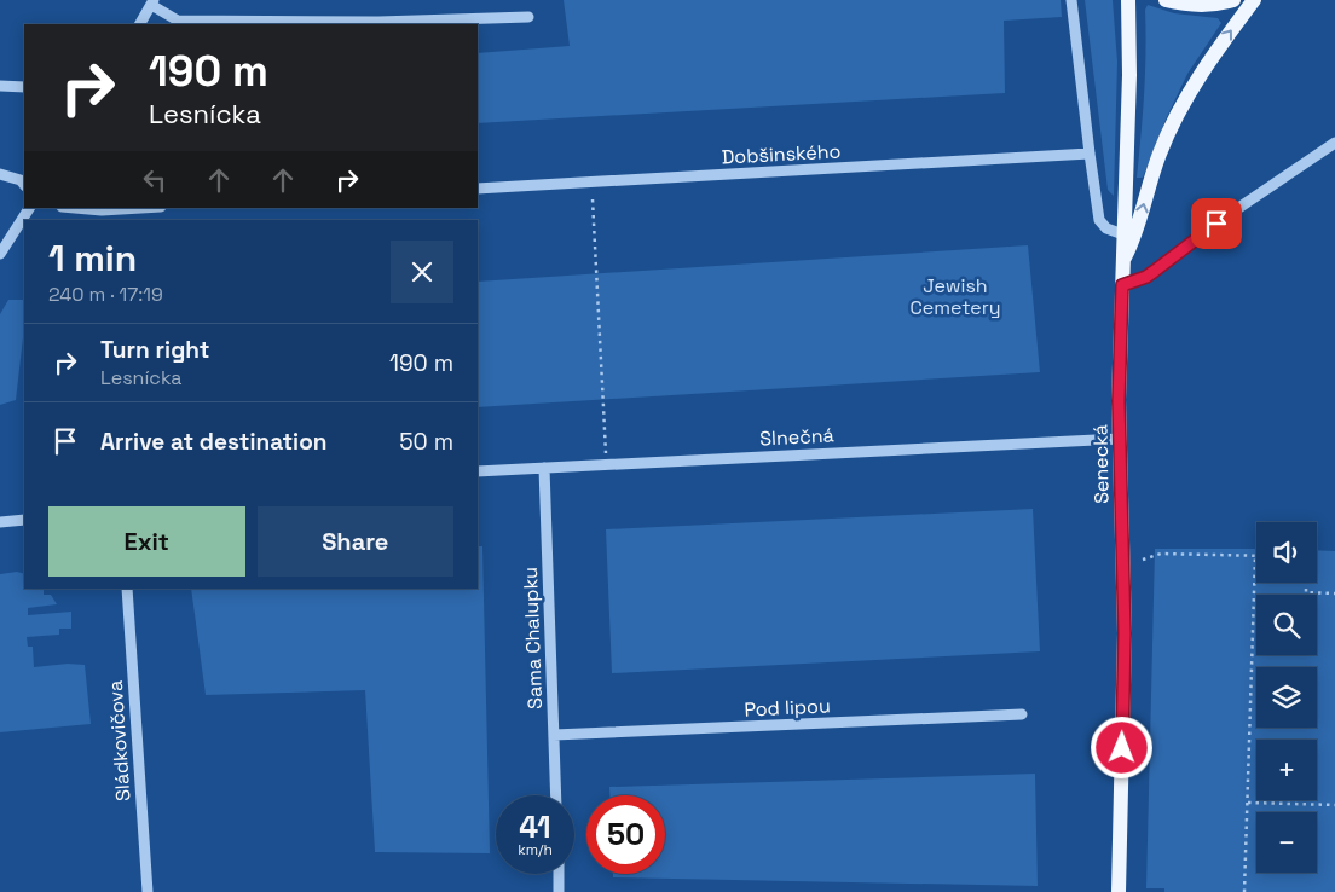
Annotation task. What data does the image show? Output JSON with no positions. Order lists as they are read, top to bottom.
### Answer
{
  "streets": {
    "main road": ["Senecká"],
    "street": [
      "Dobšinského",
      "Slnečná",
      "Sama Chalupku",
      "Pod lipou",
      "Sládkovičova"
    ]
  },
  "crossings": [
    ["Slnečná", "Senecká"],
    ["Slnečná", "Sama Chalupku"],
    ["Sama Chalupku", "Pod lipou"]
  ],
  "parks": ["Jewish Cemetery"],
  "page": {
    "turn": ["190 m", "Lesnícka"],
    "heading": ["1 min", "240 m · 17:19"],
    "list": [
      {
        "name": "Turn right",
        "note": "Lesnícka",
        "value": "190 m"
      },
      {
        "name": "Arrive at destination",
        "value": "50 m"
      }
    ],
    "buttons": ["Exit", "Share"],
    "map_buttons": ["+", "−"],
    "speed": "41 km/h",
    "limit": "50"
  }
}
